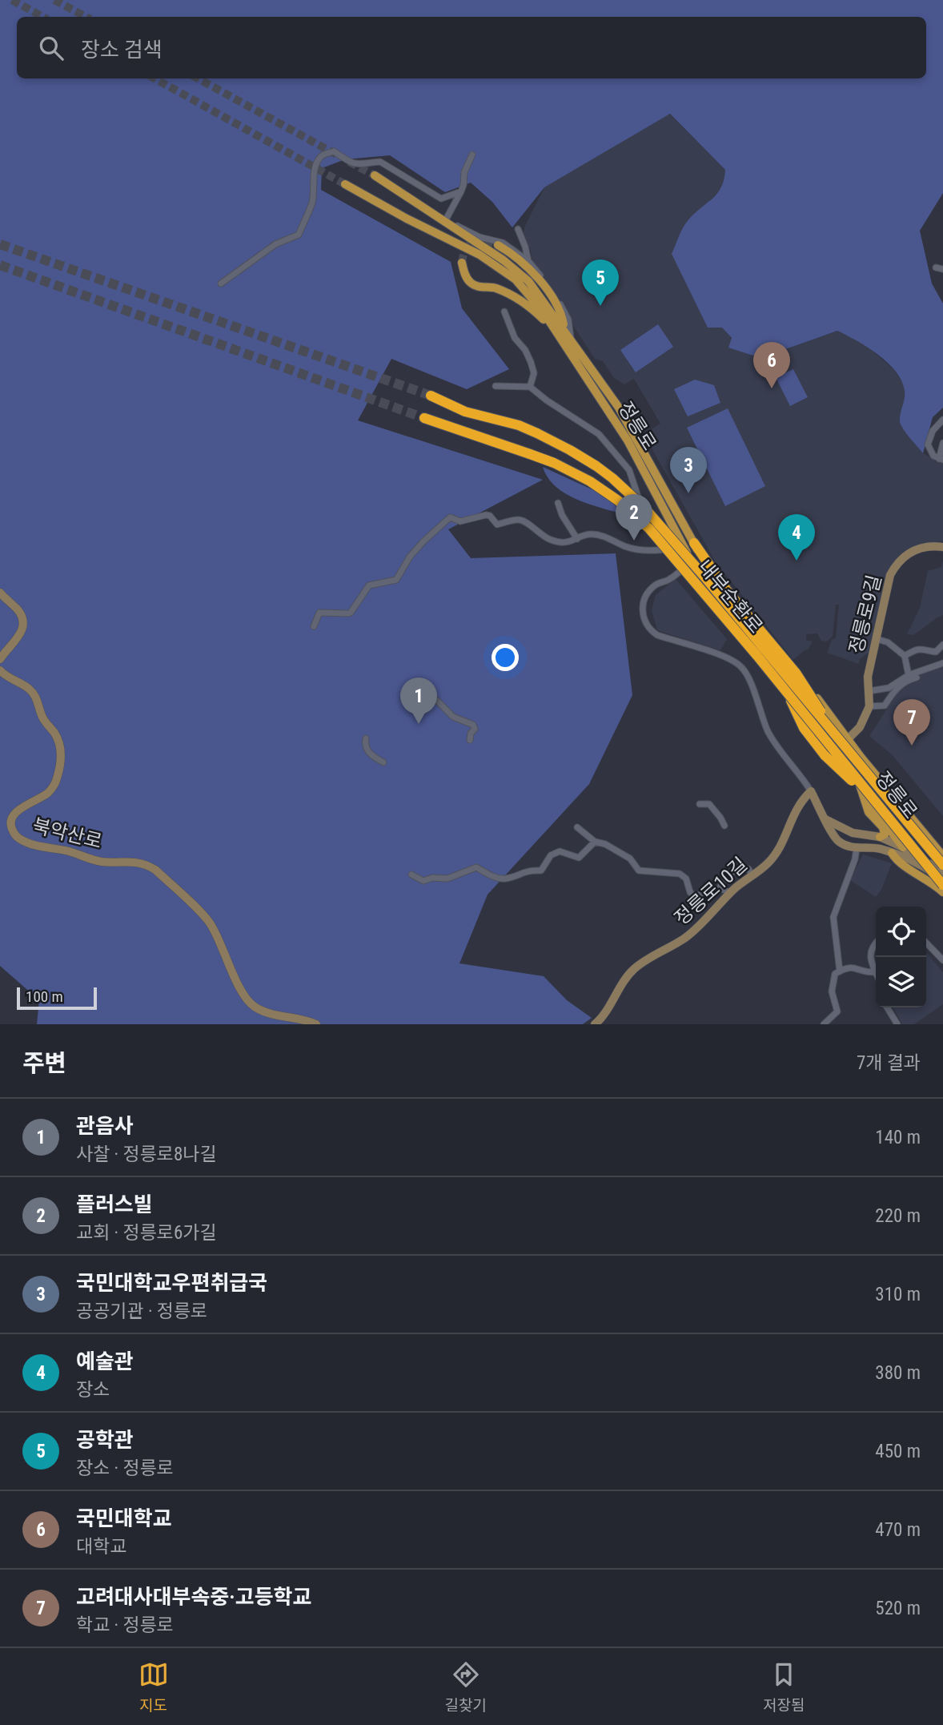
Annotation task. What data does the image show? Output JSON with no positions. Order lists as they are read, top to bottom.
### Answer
{
  "streets": {
    "highway": ["내부순환로"],
    "main road": ["정릉로"],
    "street": ["정릉로9길", "북악산로", "정릉로10길"]
  },
  "crossings": [
    ["정릉로", "내부순환로"]
  ],
  "scale_bar": "100 m",
  "page": {
    "search": "장소 검색",
    "pins": [
      "5",
      "6",
      "3",
      "2",
      "4",
      "1",
      "7"
    ],
    "scale": "100 m",
    "heading": ["주변", "7개 결과"],
    "list": [
      {
        "mark": "1",
        "name": "관음사",
        "note": "사찰 · 정릉로8나길",
        "value": "140 m"
      },
      {
        "mark": "2",
        "name": "플러스빌",
        "note": "교회 · 정릉로6가길",
        "value": "220 m"
      },
      {
        "mark": "3",
        "name": "국민대학교우편취급국",
        "note": "공공기관 · 정릉로",
        "value": "310 m"
      },
      {
        "mark": "4",
        "name": "예술관",
        "note": "장소",
        "value": "380 m"
      },
      {
        "mark": "5",
        "name": "공학관",
        "note": "장소 · 정릉로",
        "value": "450 m"
      },
      {
        "mark": "6",
        "name": "국민대학교",
        "note": "대학교",
        "value": "470 m"
      },
      {
        "mark": "7",
        "name": "고려대사대부속중·고등학교",
        "note": "학교 · 정릉로",
        "value": "520 m"
      }
    ],
    "nav": ["지도", "길찾기", "저장됨"]
  }
}
